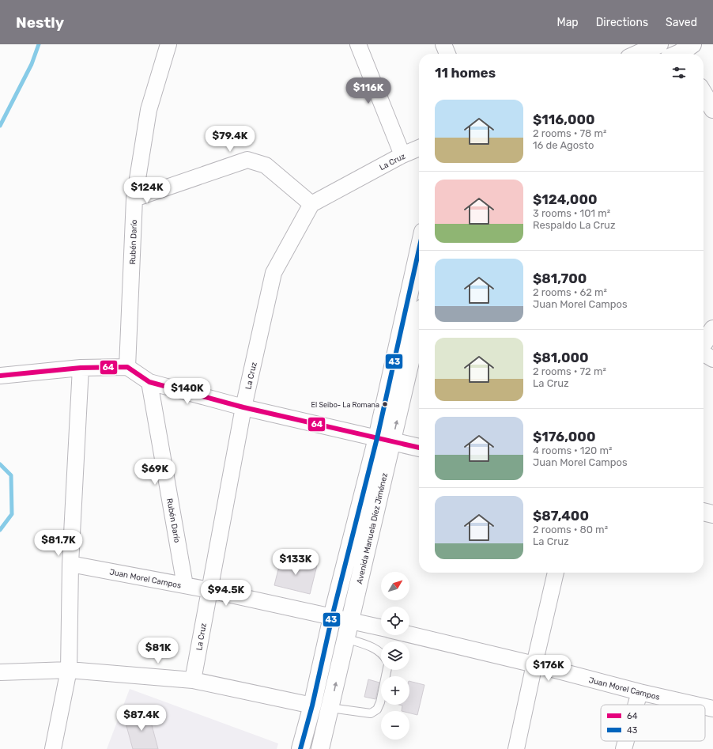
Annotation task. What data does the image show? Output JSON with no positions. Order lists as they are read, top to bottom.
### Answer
{
  "streets": {
    "main road": ["Avenida Manuela Díez Jiménez"],
    "street": ["La Cruz", "Rubén Darío", "Juan Morel Campos"]
  },
  "crossings": [
    ["La Cruz", "Juan Morel Campos"],
    ["Rubén Darío", "Juan Morel Campos"],
    ["Avenida Manuela Díez Jiménez", "Juan Morel Campos"]
  ],
  "places": ["El Seibo- La Romana"],
  "lines": ["transit line 43", "transit line 64"],
  "legend": ["64", "43"],
  "north": "top right",
  "page": {
    "header": "Nestly",
    "nav": ["Map", "Directions", "Saved"],
    "heading": "11 homes",
    "price": [
      "$116K",
      "$79.4K",
      "$124K",
      "$140K",
      "$69K",
      "$81.7K",
      "$133K",
      "$94.5K",
      "$81K",
      "$176K",
      "$87.4K"
    ],
    "list": [
      {
        "name": "$116,000",
        "note": "2 rooms · 78 m² · 16 de Agosto"
      },
      {
        "name": "$124,000",
        "note": "3 rooms · 101 m² · Respaldo La Cruz"
      },
      {
        "name": "$81,700",
        "note": "2 rooms · 62 m² · Juan Morel Campos"
      },
      {
        "name": "$81,000",
        "note": "2 rooms · 72 m² · La Cruz"
      },
      {
        "name": "$176,000",
        "note": "4 rooms · 120 m² · Juan Morel Campos"
      },
      {
        "name": "$87,400",
        "note": "2 rooms · 80 m² · La Cruz"
      }
    ],
    "map_buttons": ["+", "−"]
  }
}
